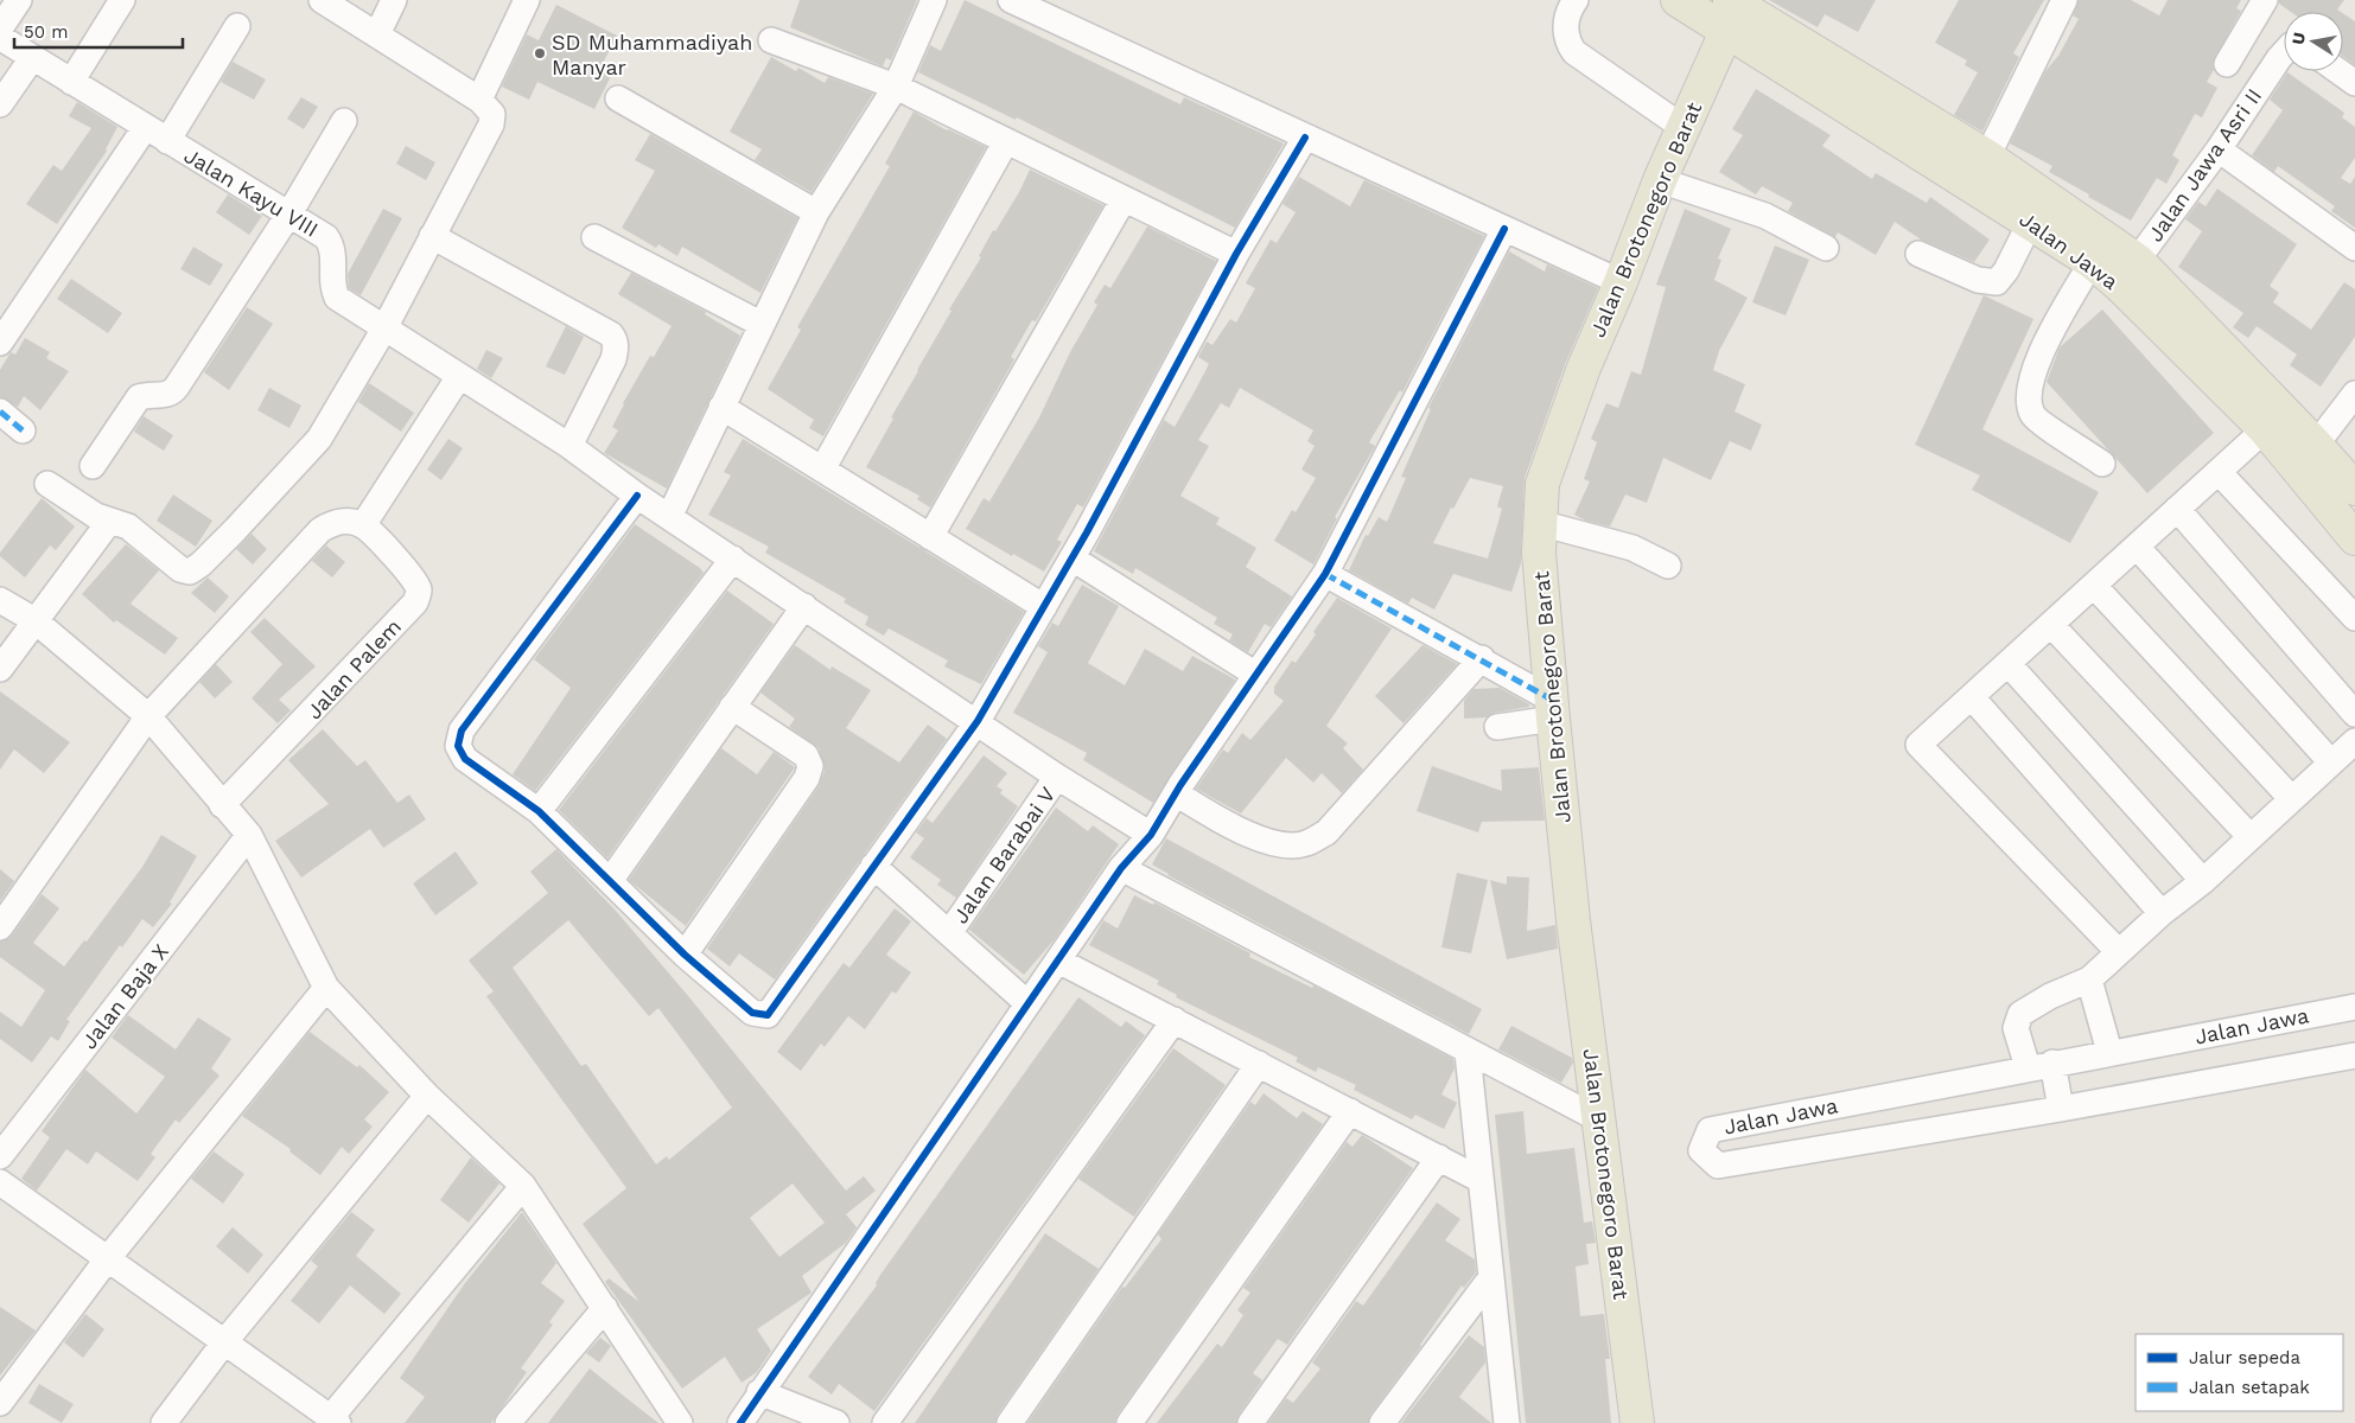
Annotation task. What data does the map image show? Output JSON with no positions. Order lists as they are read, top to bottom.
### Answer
{
  "streets": {
    "main road": ["Jalan Brotonegoro Barat", "Jalan Jawa"],
    "street": [
      "Jalan Jawa Asri II",
      "Jalan Kayu VIII",
      "Jalan Palem",
      "Jalan Barabai V",
      "Jalan Baja X"
    ]
  },
  "crossings": [
    ["Jalan Jawa Asri II", "Jalan Jawa"],
    ["Jalan Kayu VIII", "Jalan Barabai V"],
    ["Jalan Brotonegoro Barat", "Jalan Jawa"]
  ],
  "places": ["SD Muhammadiyah Manyar"],
  "legend": ["Jalur sepeda", "Jalan setapak"],
  "scale_bar": "50 m",
  "north": "left"
}
